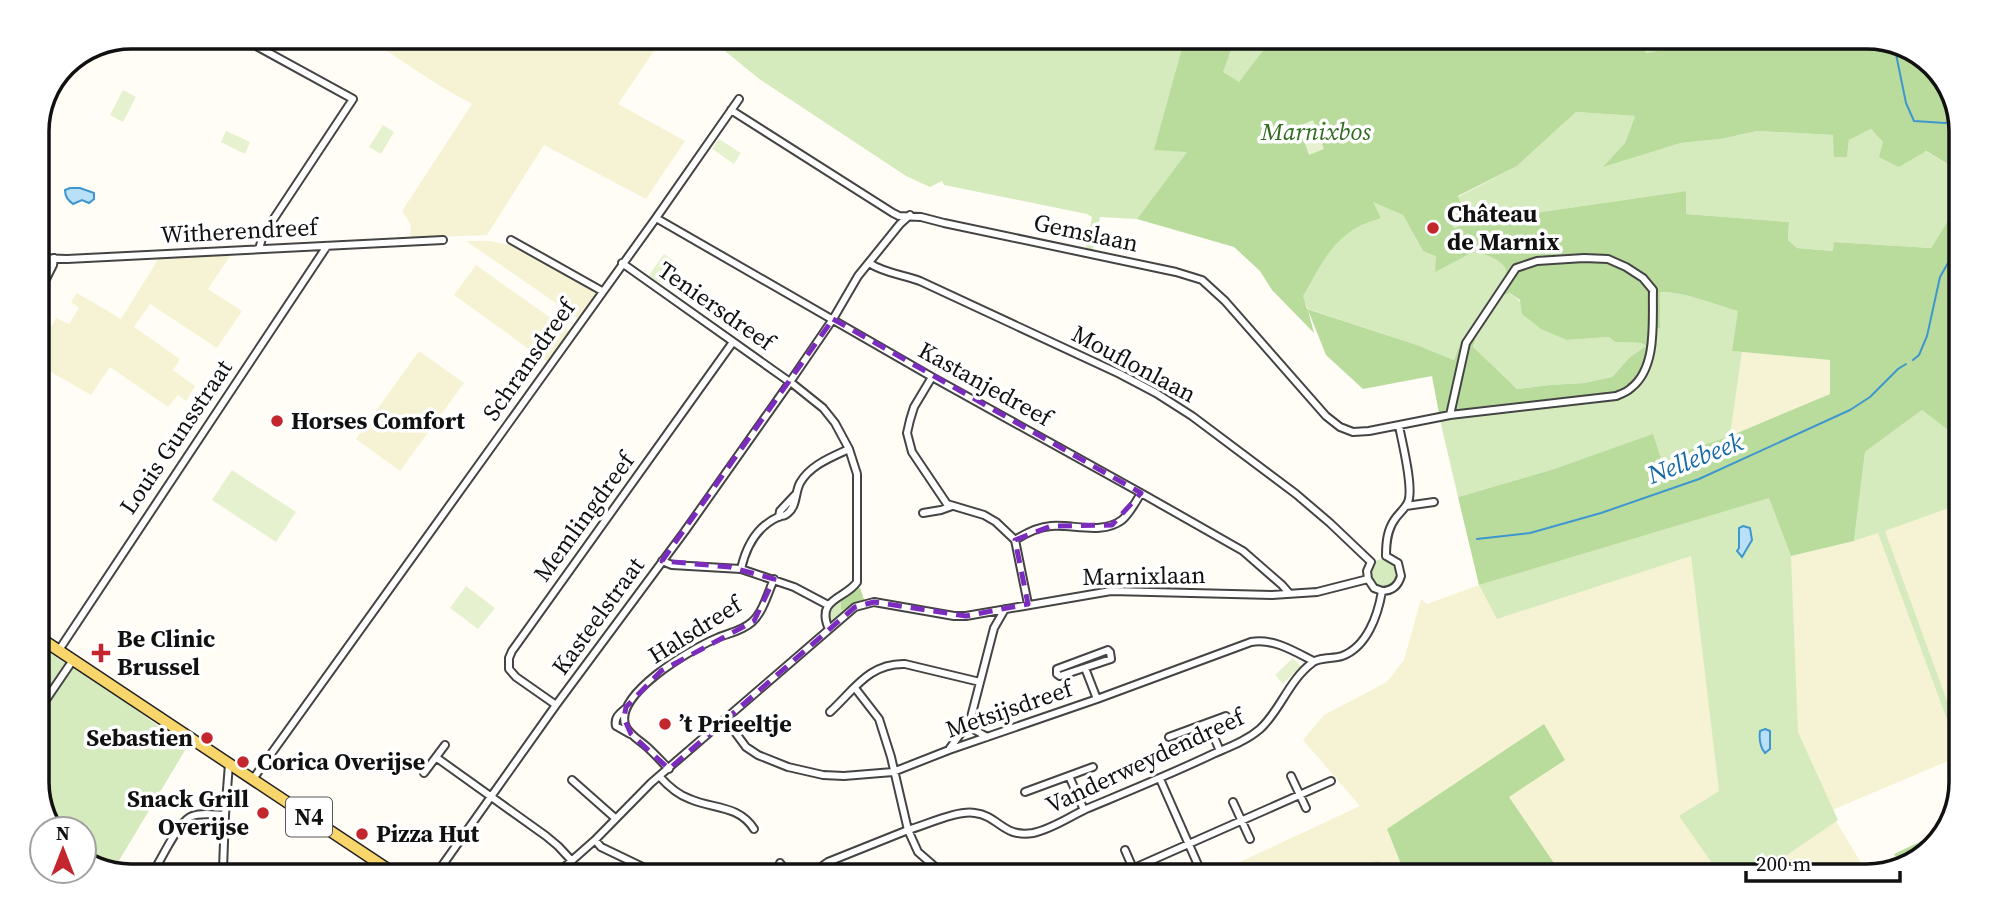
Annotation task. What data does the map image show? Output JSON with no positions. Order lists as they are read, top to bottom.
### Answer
{
  "streets": {
    "main road": ["N4"],
    "street": [
      "Witherendreef",
      "Gemslaan",
      "Teniersdreef",
      "Schransdreef",
      "Mouflonlaan",
      "Kastanjedreef",
      "Louis Gunsstraat",
      "Memlingdreef",
      "Marnixlaan",
      "Kasteelstraat",
      "Halsdreef",
      "Metsijsdreef",
      "Vanderweydendreef"
    ]
  },
  "crossings": [
    ["Witherendreef", "Louis Gunsstraat"],
    ["Gemslaan", "Schransdreef"],
    ["Gemslaan", "Kasteelstraat"],
    ["Teniersdreef", "Schransdreef"],
    ["Teniersdreef", "Memlingdreef"],
    ["Teniersdreef", "Kasteelstraat"],
    ["Schransdreef", "Kastanjedreef"],
    ["Schransdreef", "N4"],
    ["Mouflonlaan", "Marnixlaan"],
    ["Mouflonlaan", "Kasteelstraat"],
    ["Kastanjedreef", "Marnixlaan"],
    ["Kastanjedreef", "Kasteelstraat"],
    ["Louis Gunsstraat", "N4"],
    ["Memlingdreef", "Kasteelstraat"],
    ["Marnixlaan", "Halsdreef"],
    ["Marnixlaan", "Metsijsdreef"],
    ["Metsijsdreef", "Vanderweydendreef"]
  ],
  "water": ["Nellebeek"],
  "parks": ["Marnixbos"],
  "places": {
    "other": [
      "Château de Marnix",
      "Horses Comfort",
      "’t Prieeltje",
      "Sebastien",
      "Corica Overijse",
      "Snack Grill Overijse",
      "Pizza Hut"
    ],
    "health": ["Be Clinic Brussel"]
  },
  "scale_bar": "200 m",
  "north": "top"
}
